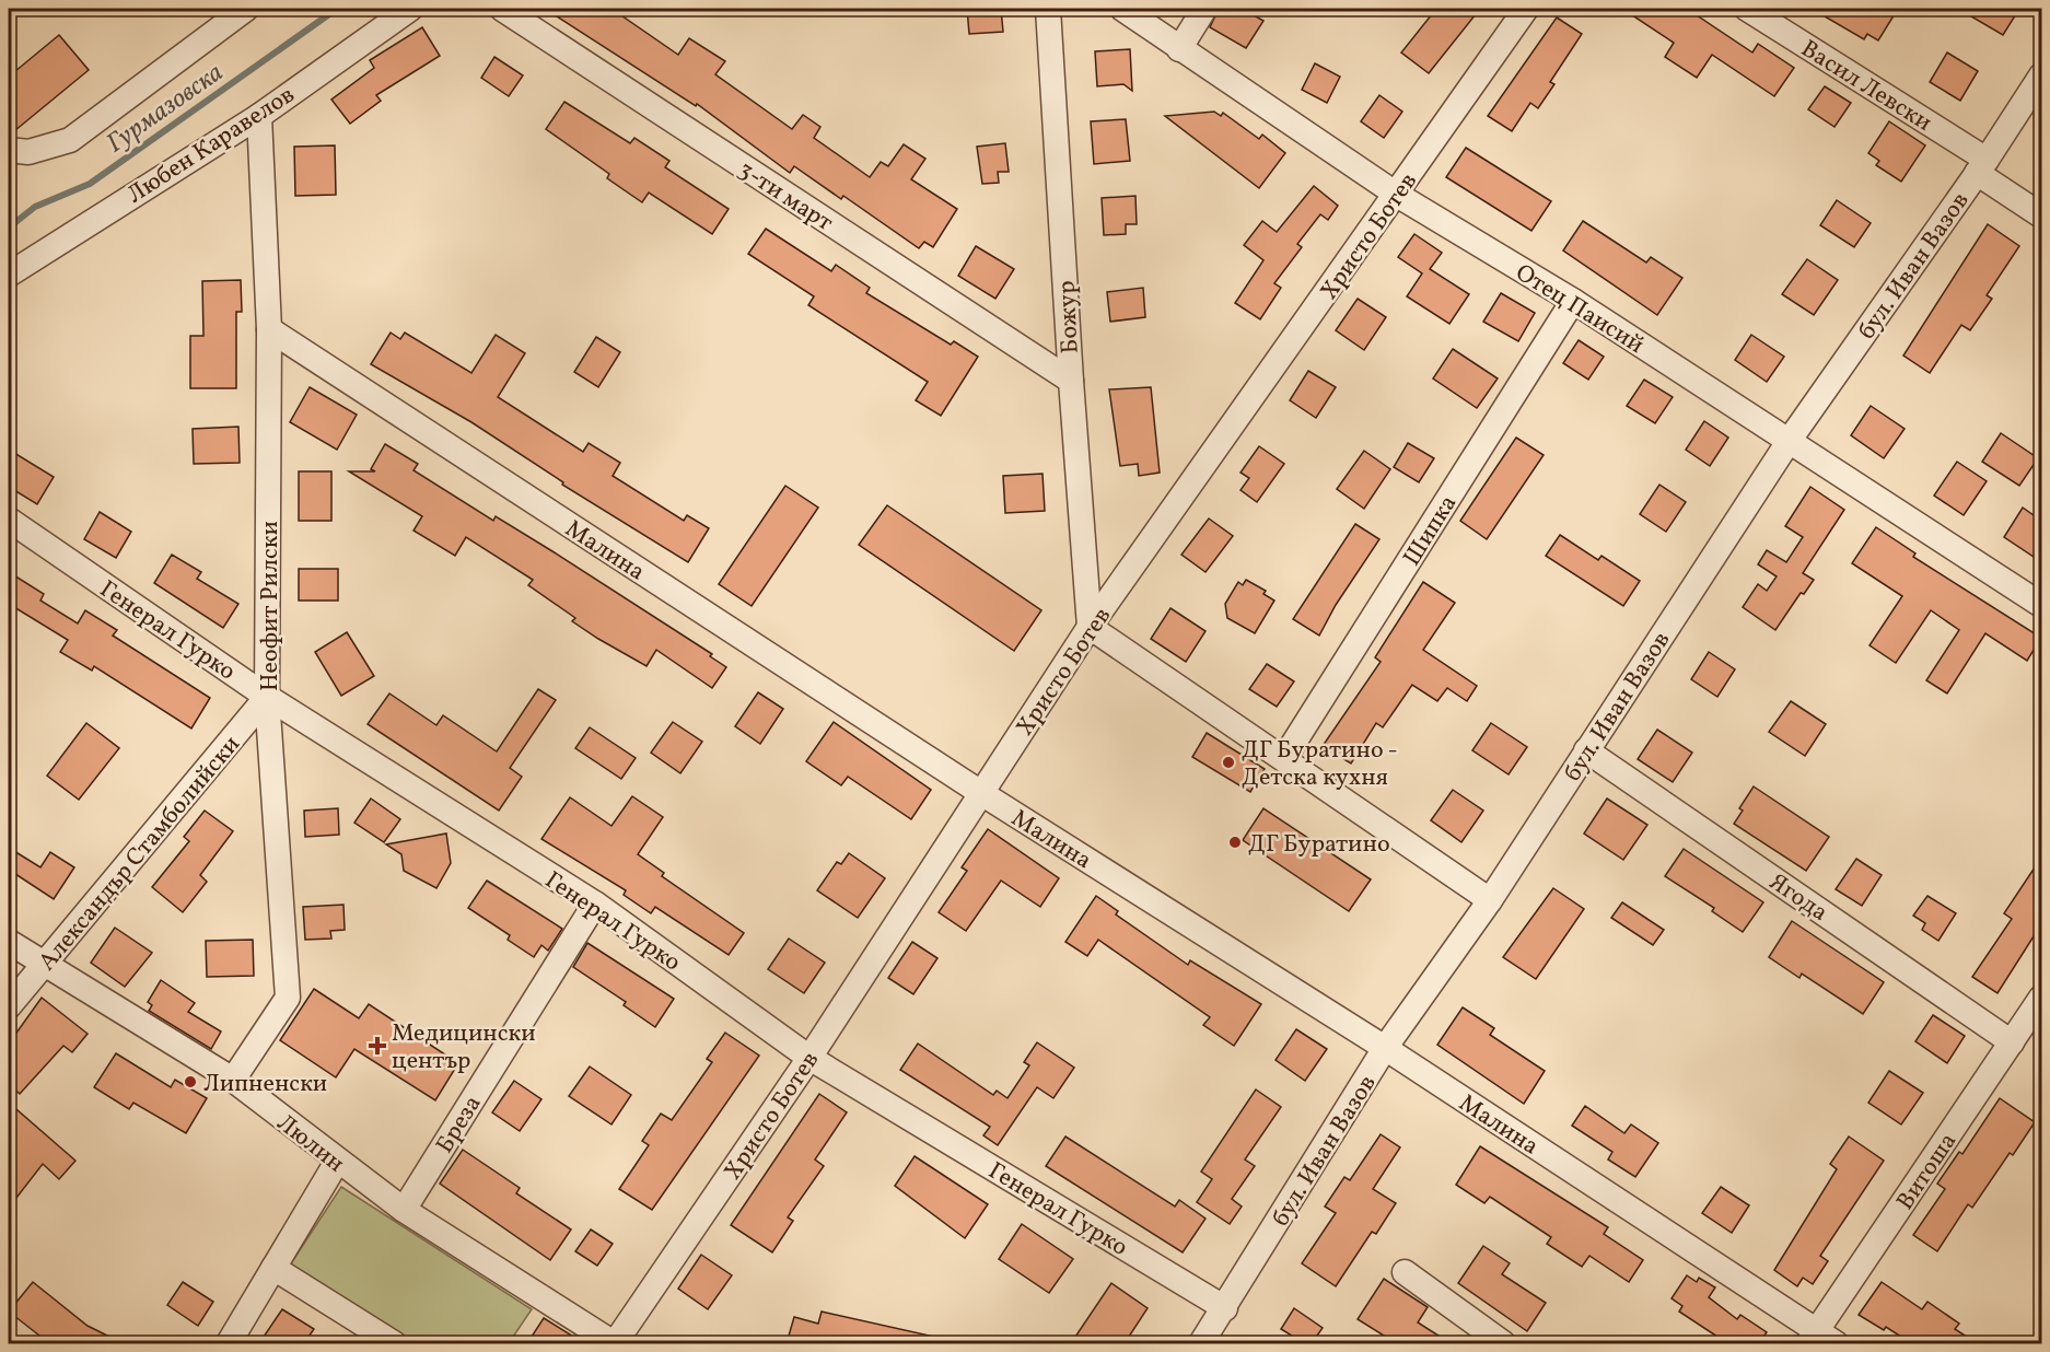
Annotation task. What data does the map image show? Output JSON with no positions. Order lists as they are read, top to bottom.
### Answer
{
  "streets": {
    "street": [
      "Васил Левски",
      "Любен Каравелов",
      "3-ти март",
      "Христо Ботев",
      "бул. Иван Вазов",
      "Отец Паисий",
      "Божур",
      "Шипка",
      "Малина",
      "Неофит Рилски",
      "Генерал Гурко",
      "Александър Стамболийски",
      "Ягода",
      "Бреза",
      "Люлин",
      "Витоша"
    ]
  },
  "crossings": [
    ["Васил Левски", "бул. Иван Вазов"],
    ["Любен Каравелов", "Неофит Рилски"],
    ["3-ти март", "Божур"],
    ["Христо Ботев", "Отец Паисий"],
    ["Христо Ботев", "Божур"],
    ["Христо Ботев", "Малина"],
    ["Христо Ботев", "Генерал Гурко"],
    ["Христо Ботев", "Люлин"],
    ["бул. Иван Вазов", "Отец Паисий"],
    ["бул. Иван Вазов", "Малина"],
    ["бул. Иван Вазов", "Генерал Гурко"],
    ["бул. Иван Вазов", "Ягода"],
    ["Отец Паисий", "Шипка"],
    ["Малина", "Неофит Рилски"],
    ["Малина", "Витоша"],
    ["Неофит Рилски", "Генерал Гурко"],
    ["Неофит Рилски", "Александър Стамболийски"],
    ["Неофит Рилски", "Люлин"],
    ["Генерал Гурко", "Александър Стамболийски"],
    ["Генерал Гурко", "Бреза"],
    ["Александър Стамболийски", "Люлин"],
    ["Ягода", "Витоша"],
    ["Бреза", "Люлин"]
  ],
  "water": ["Гурмазовска"],
  "places": {
    "other": ["ДГ Буратино - Детска кухня", "ДГ Буратино", "Липненски"],
    "health": ["Медицински център"]
  }
}
